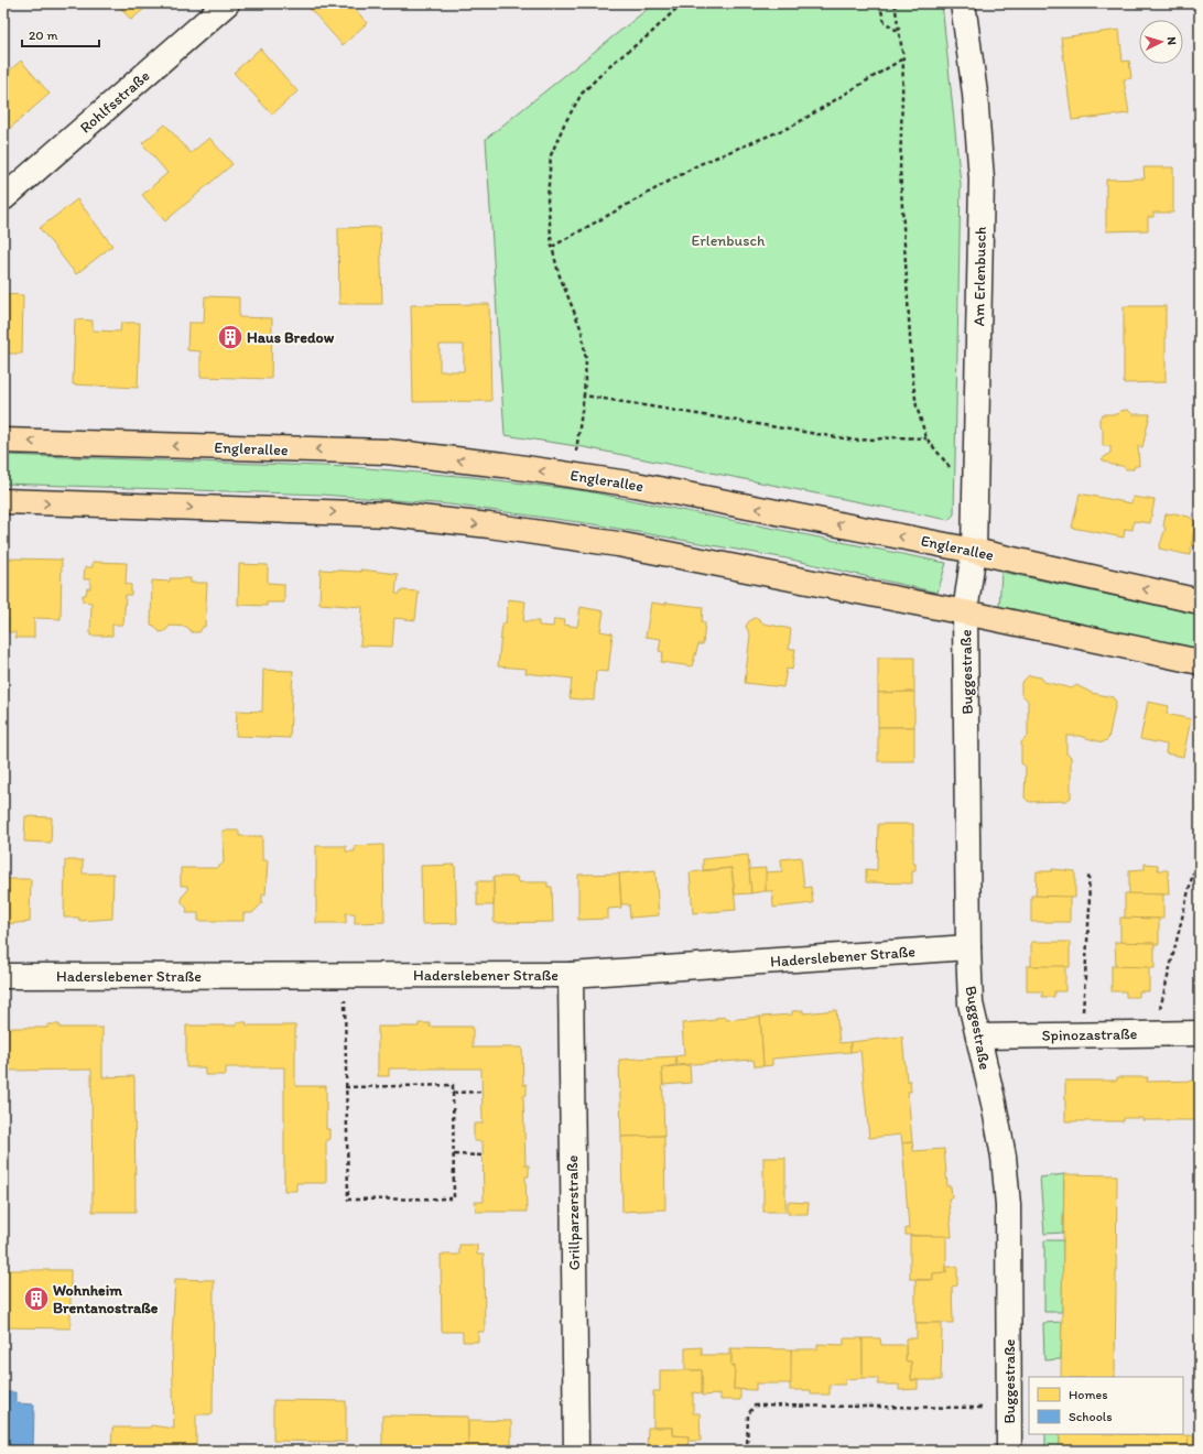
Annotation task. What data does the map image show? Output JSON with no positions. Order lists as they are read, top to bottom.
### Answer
{
  "streets": {
    "main road": ["Englerallee"],
    "street": [
      "Rohlfsstraße",
      "Am Erlenbusch",
      "Buggestraße",
      "Haderslebener Straße",
      "Spinozastraße",
      "Grillparzerstraße"
    ]
  },
  "crossings": [
    ["Am Erlenbusch", "Englerallee"],
    ["Am Erlenbusch", "Buggestraße"],
    ["Englerallee", "Buggestraße"],
    ["Buggestraße", "Haderslebener Straße"],
    ["Buggestraße", "Spinozastraße"],
    ["Haderslebener Straße", "Grillparzerstraße"]
  ],
  "parks": ["Erlenbusch"],
  "places": {
    "building": ["Haus Bredow", "Wohnheim Brentanostraße"]
  },
  "legend": ["Homes", "Schools"],
  "scale_bar": "20 m",
  "north": "right"
}
